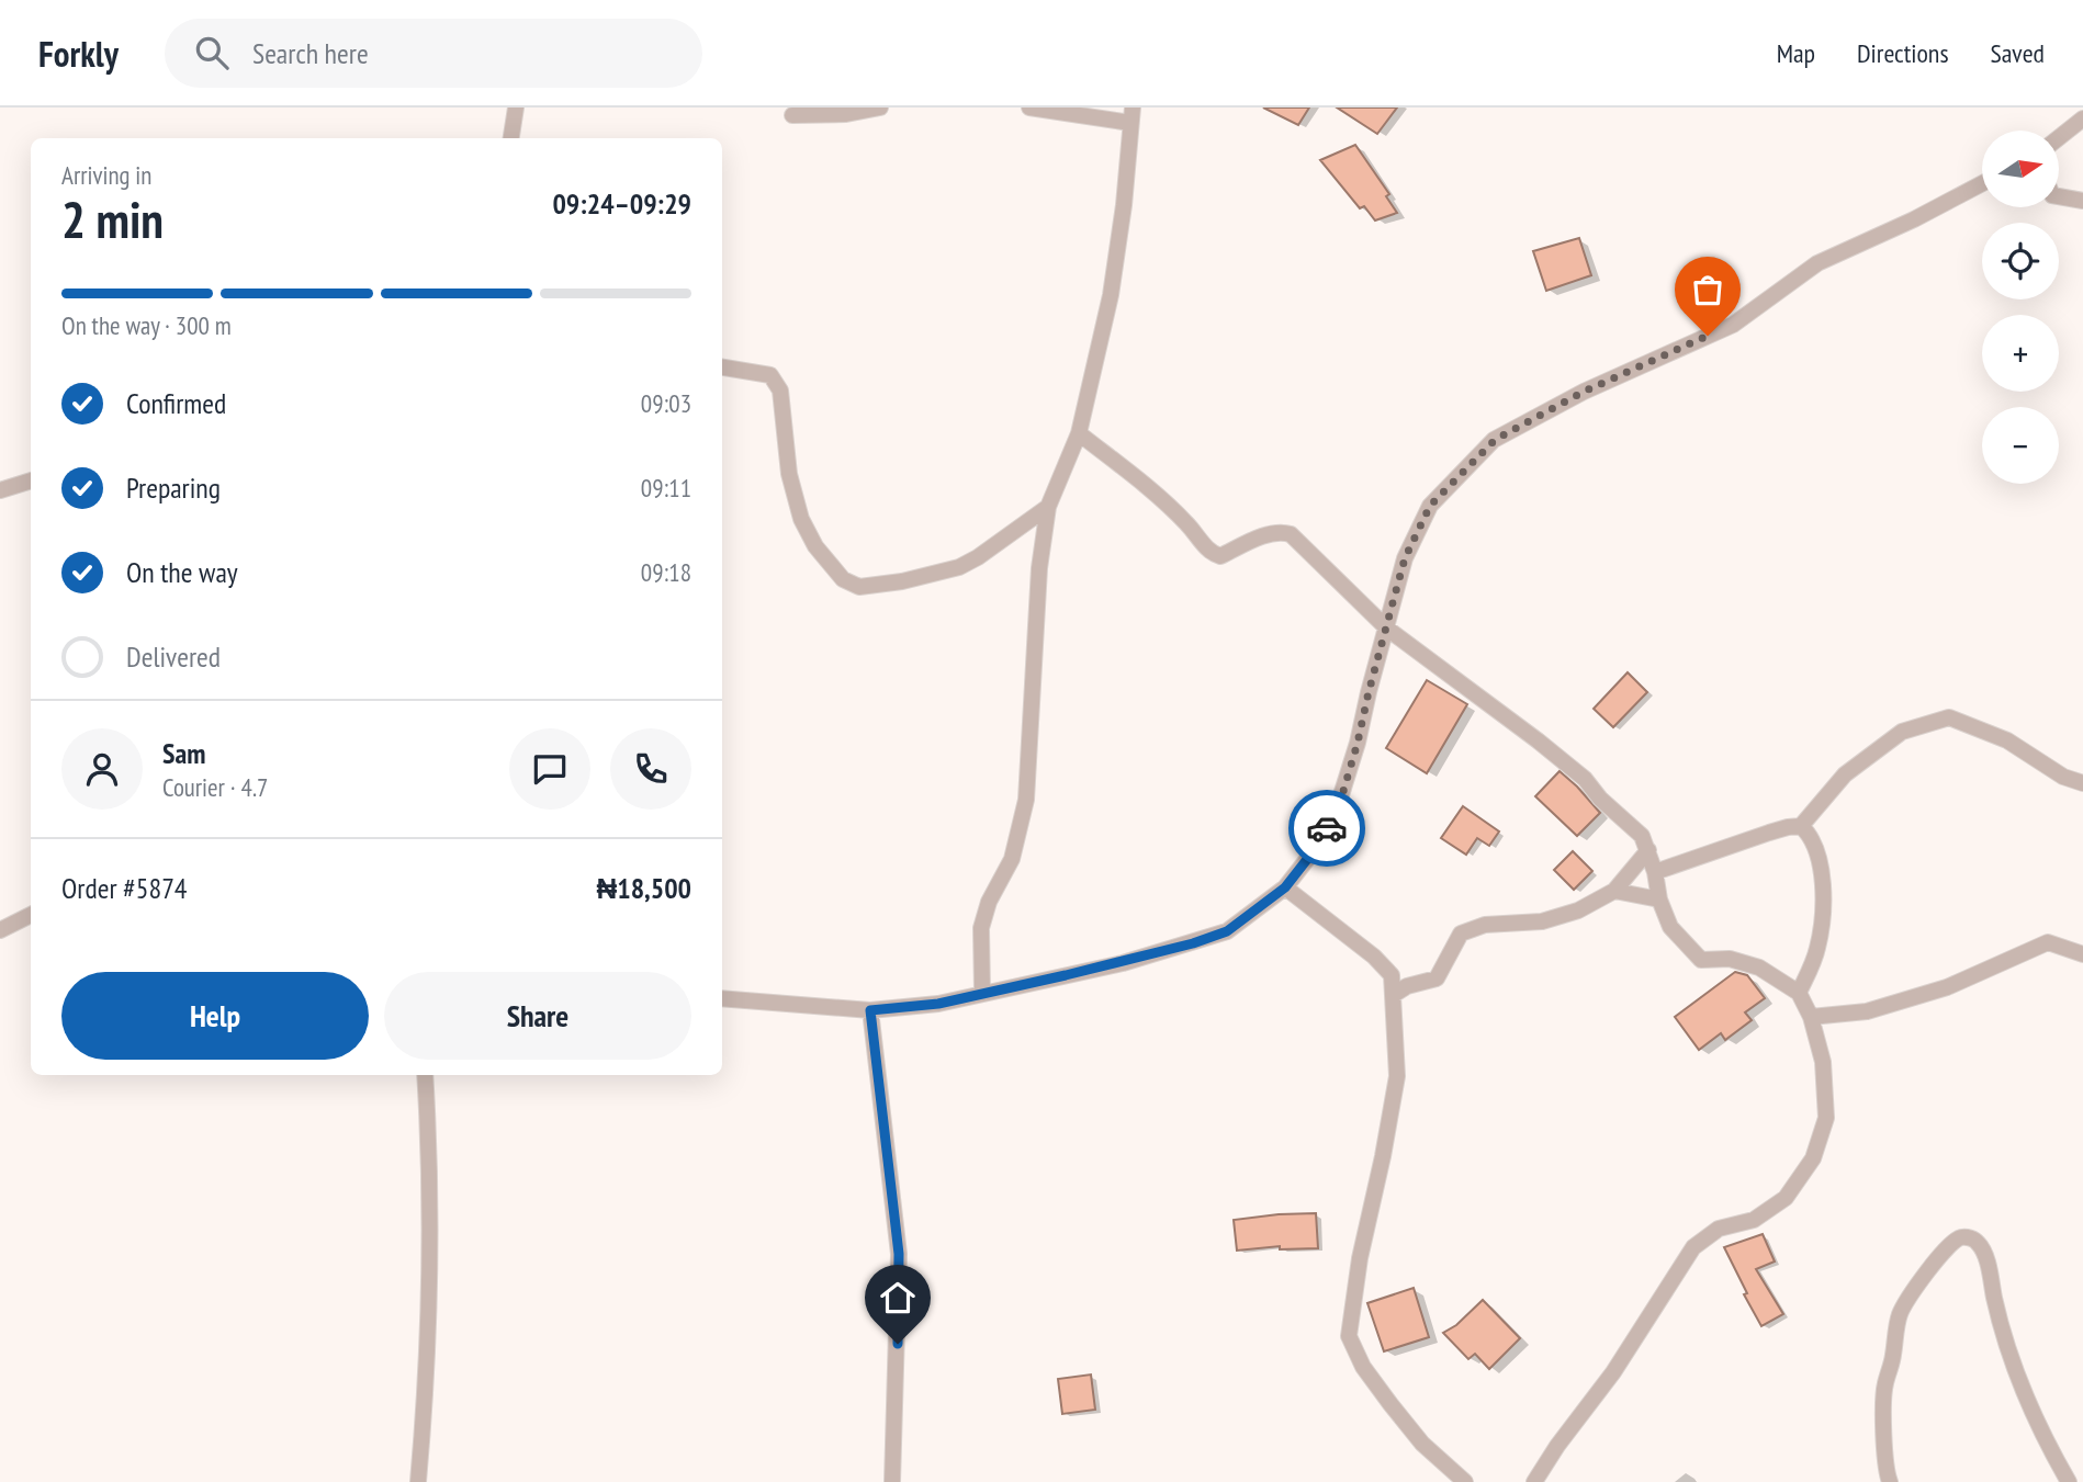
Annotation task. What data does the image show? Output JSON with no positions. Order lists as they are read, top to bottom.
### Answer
{
  "north": "right",
  "page": {
    "header": "Forkly",
    "search": "Search here",
    "nav": ["Map", "Directions", "Saved"],
    "map_buttons": ["+", "−"],
    "heading": ["2 min", "Arriving in", "09:24–09:29"],
    "panel": [
      "Sam",
      "Courier · 4.7",
      "Order #5874",
      "₦18,500"
    ],
    "bar": "On the way · 300 m",
    "list": [
      ["Confirmed", "09:03"],
      ["Preparing", "09:11"],
      ["On the way", "09:18"],
      "Delivered"
    ],
    "buttons": ["Help", "Share"]
  }
}
